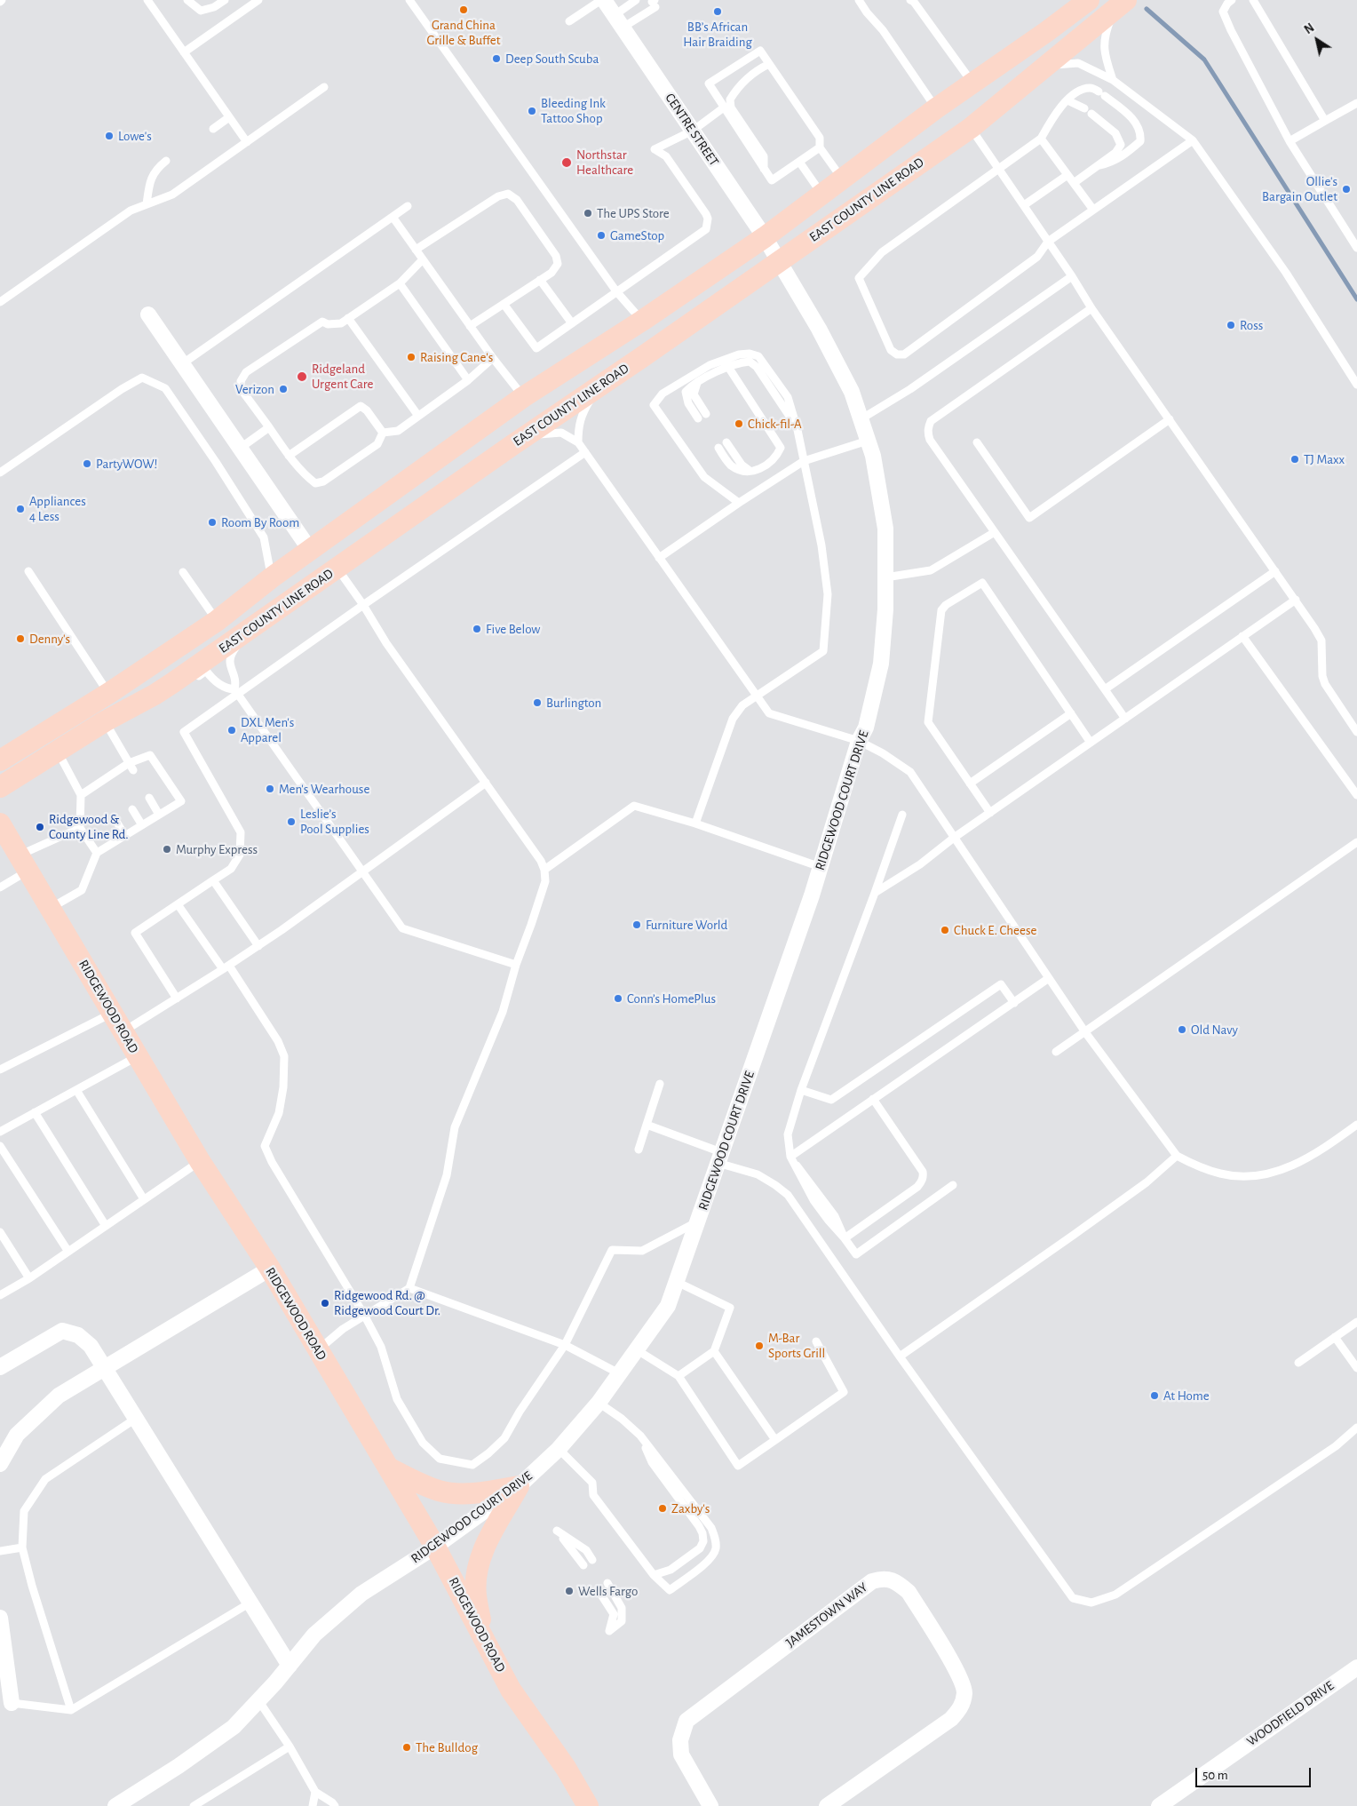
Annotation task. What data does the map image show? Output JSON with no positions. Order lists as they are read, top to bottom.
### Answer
{
  "streets": {
    "main road": ["EAST COUNTY LINE ROAD", "RIDGEWOOD ROAD"],
    "street": [
      "CENTRE STREET",
      "RIDGEWOOD COURT DRIVE",
      "JAMESTOWN WAY",
      "WOODFIELD DRIVE"
    ]
  },
  "crossings": [
    ["CENTRE STREET", "EAST COUNTY LINE ROAD"],
    ["CENTRE STREET", "RIDGEWOOD COURT DRIVE"],
    ["EAST COUNTY LINE ROAD", "RIDGEWOOD COURT DRIVE"],
    ["RIDGEWOOD COURT DRIVE", "RIDGEWOOD ROAD"]
  ],
  "places": [
    "Grand China Grille & Buffet",
    "BB’s African Hair Braiding",
    "Deep South Scuba",
    "Bleeding Ink Tattoo Shop",
    "Lowe's",
    "Northstar Healthcare",
    "Ollie's Bargain Outlet",
    "The UPS Store",
    "GameStop",
    "Ross",
    "Raising Cane's",
    "Ridgeland Urgent Care",
    "Verizon",
    "Chick-fil-A",
    "TJ Maxx",
    "PartyWOW!",
    "Appliances 4 Less",
    "Room By Room",
    "Five Below",
    "Denny's",
    "Burlington",
    "DXL Men's Apparel",
    "Men's Wearhouse",
    "Leslie’s Pool Supplies",
    "Ridgewood & County Line Rd.",
    "Murphy Express",
    "Furniture World",
    "Chuck E. Cheese",
    "Conn’s HomePlus",
    "Old Navy",
    "Ridgewood Rd. @ Ridgewood Court Dr.",
    "M-Bar Sports Grill",
    "At Home",
    "Zaxby's",
    "Wells Fargo",
    "The Bulldog"
  ],
  "scale_bar": "50 m",
  "north": "top left"
}
